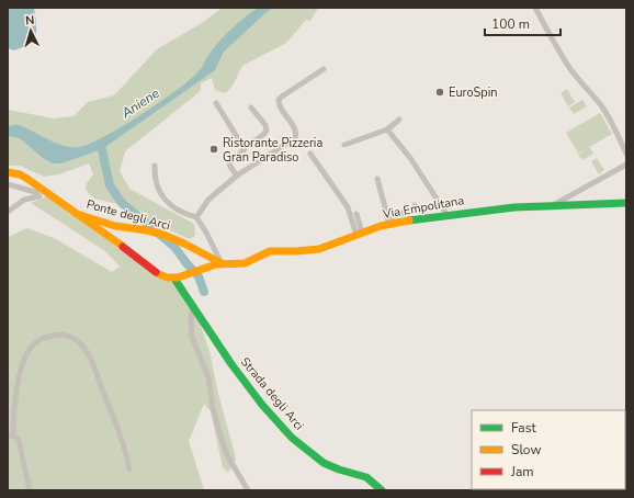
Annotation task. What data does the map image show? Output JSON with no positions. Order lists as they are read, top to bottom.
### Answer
{
  "streets": {
    "main road": ["Via Empolitana", "Ponte degli Arci", "Strada degli Arci"]
  },
  "crossings": [
    ["Via Empolitana", "Ponte degli Arci"],
    ["Via Empolitana", "Strada degli Arci"]
  ],
  "water": ["Aniene"],
  "places": ["EuroSpin", "Ristorante Pizzeria Gran Paradiso"],
  "legend": ["Fast", "Slow", "Jam"],
  "scale_bar": "100 m",
  "north": "top"
}
